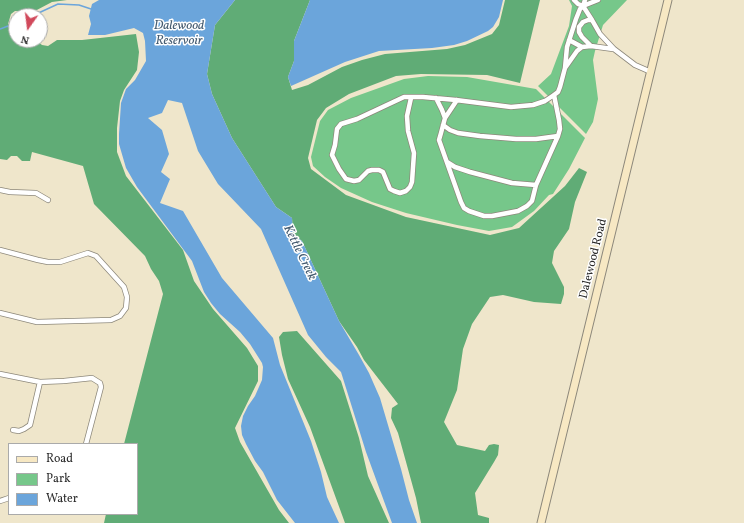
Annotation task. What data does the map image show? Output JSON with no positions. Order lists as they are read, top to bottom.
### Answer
{
  "streets": {
    "main road": ["Dalewood Road"]
  },
  "water": ["Dalewood Reservoir", "Kettle Creek"],
  "legend": ["Road", "Park", "Water"],
  "north": "bottom"
}
